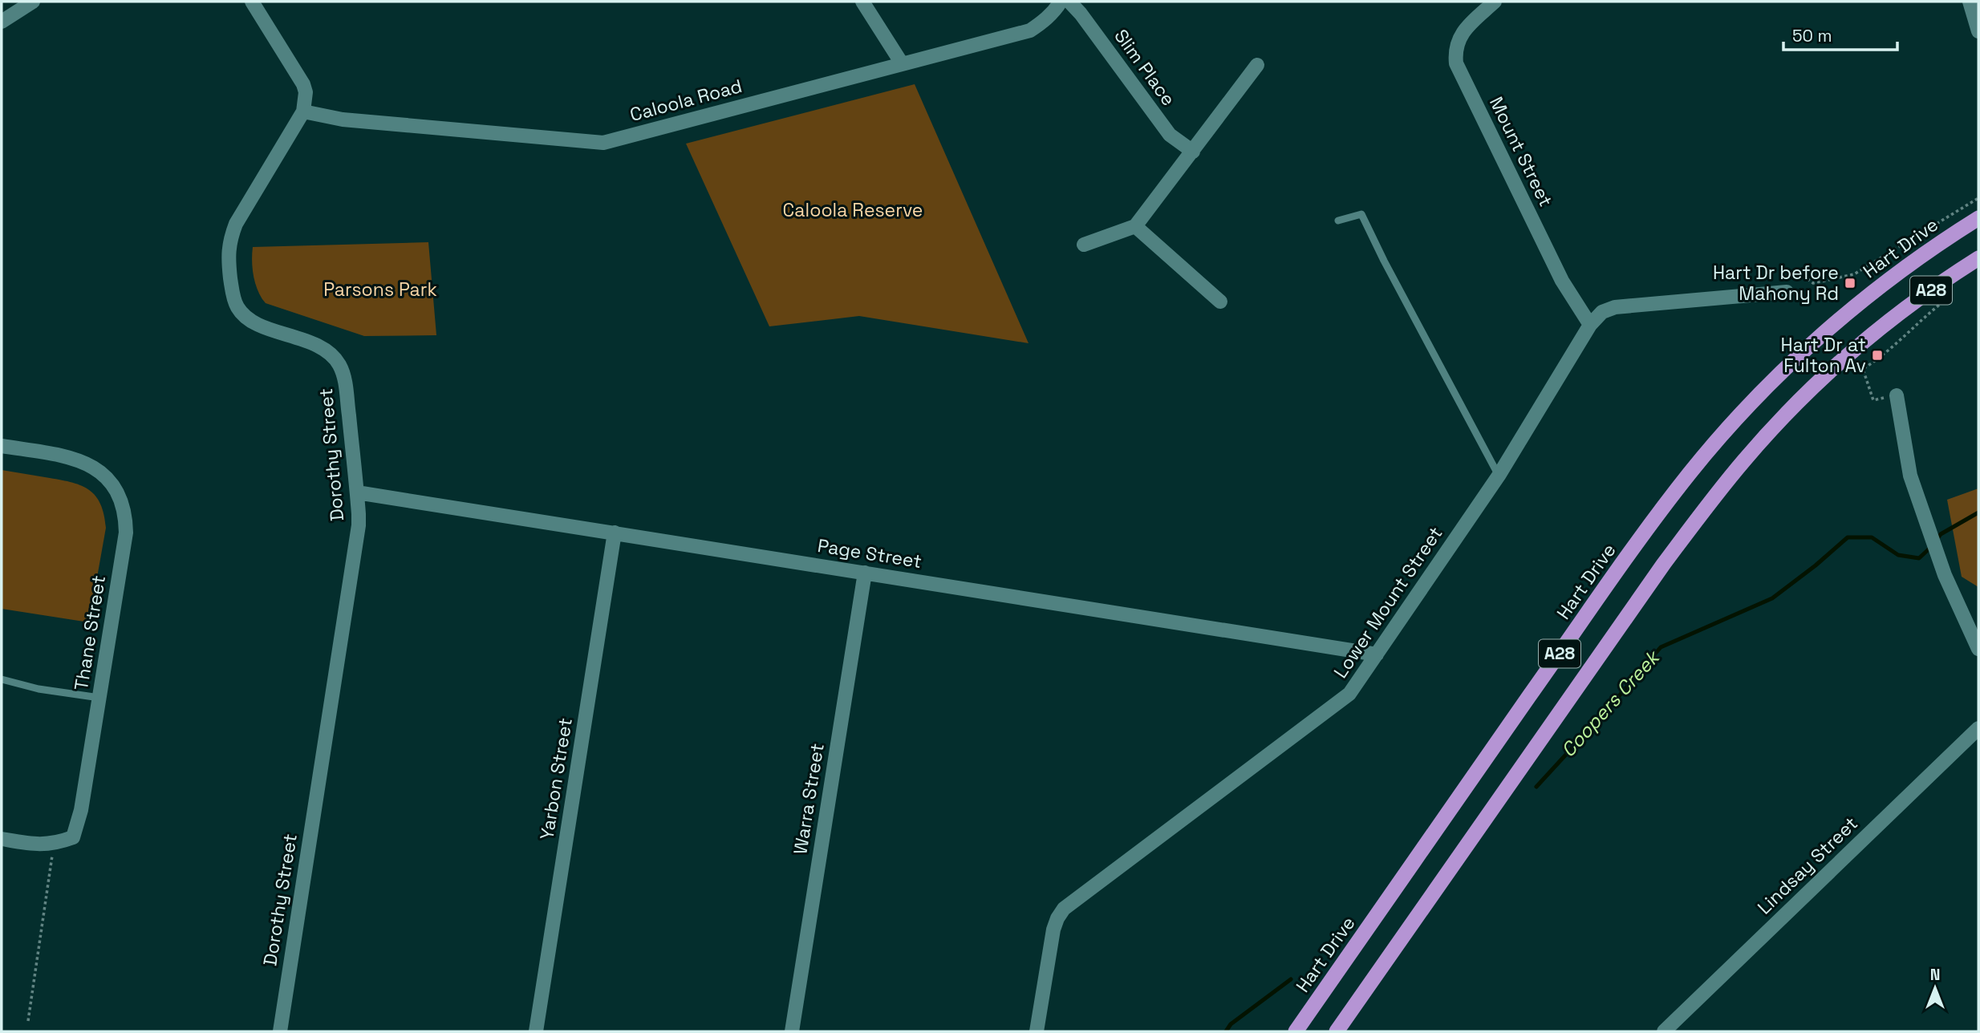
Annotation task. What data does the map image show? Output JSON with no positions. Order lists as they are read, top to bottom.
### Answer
{
  "streets": {
    "highway": ["Hart Drive", "A28"],
    "street": [
      "Slim Place",
      "Caloola Road",
      "Mount Street",
      "Dorothy Street",
      "Page Street",
      "Lower Mount Street",
      "Thane Street",
      "Yarbon Street",
      "Warra Street",
      "Lindsay Street"
    ]
  },
  "crossings": [
    ["Caloola Road", "Dorothy Street"],
    ["Mount Street", "Lower Mount Street"],
    ["Dorothy Street", "Page Street"],
    ["Page Street", "Lower Mount Street"],
    ["Page Street", "Yarbon Street"],
    ["Page Street", "Warra Street"]
  ],
  "water": ["Coopers Creek"],
  "parks": ["Caloola Reserve", "Parsons Park"],
  "places": {
    "transit": ["Hart Dr before Mahony Rd", "Hart Dr at Fulton Av"]
  },
  "scale_bar": "50 m",
  "north": "top"
}
